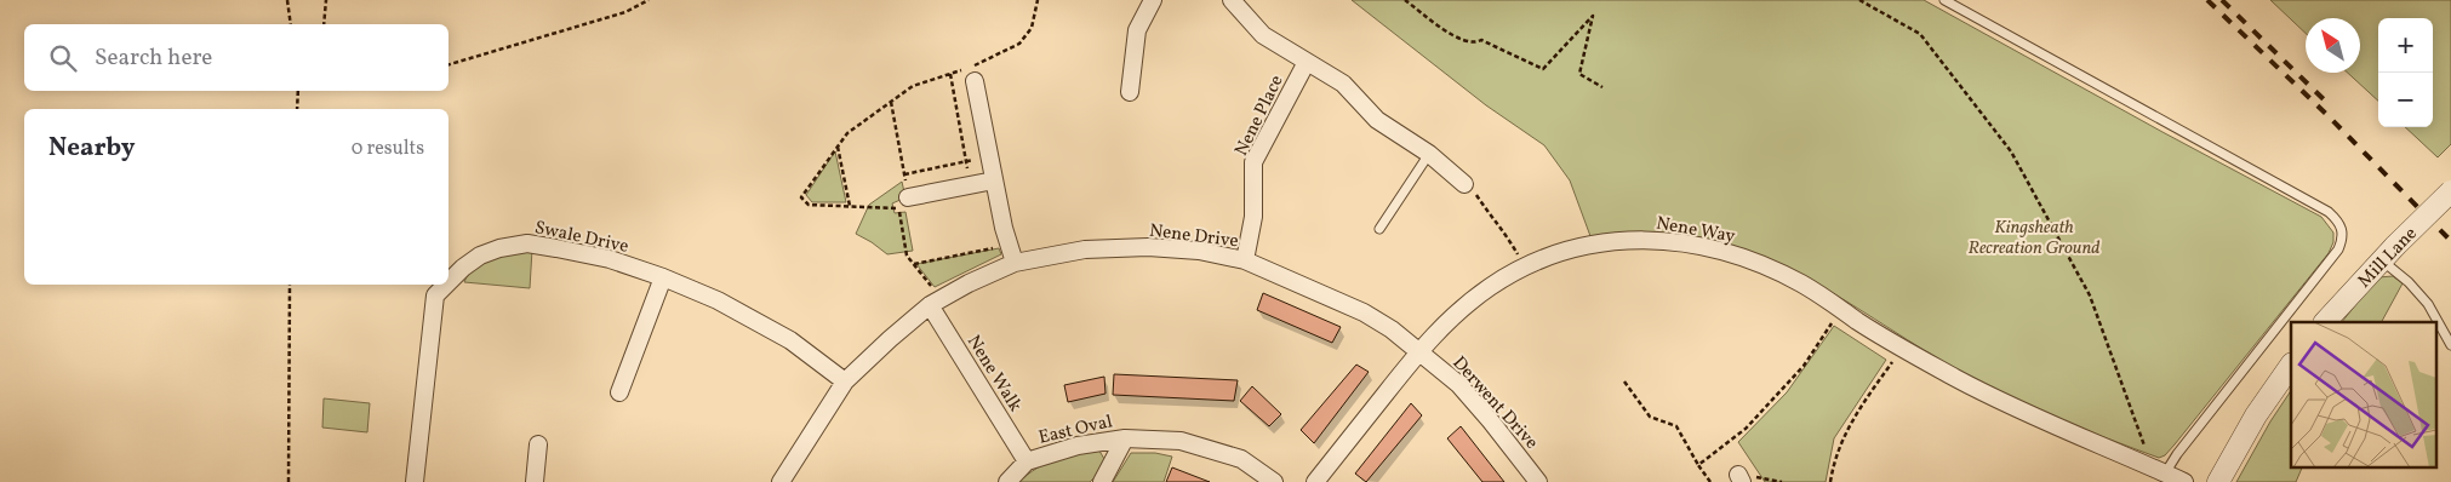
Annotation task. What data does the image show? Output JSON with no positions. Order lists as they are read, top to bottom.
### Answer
{
  "streets": {
    "street": [
      "Nene Place",
      "Nene Way",
      "Nene Drive",
      "Swale Drive",
      "Mill Lane",
      "Nene Walk",
      "Derwent Drive",
      "East Oval"
    ]
  },
  "crossings": [
    ["Nene Place", "Nene Drive"],
    ["Nene Way", "Nene Drive"],
    ["Nene Way", "Derwent Drive"],
    ["Nene Drive", "Swale Drive"],
    ["Nene Drive", "Nene Walk"],
    ["Nene Drive", "Derwent Drive"],
    ["Nene Walk", "East Oval"]
  ],
  "parks": ["Kingsheath Recreation Ground"],
  "north": "top left",
  "page": {
    "map_buttons": ["+", "−"],
    "search": "Search here",
    "heading": ["Nearby", "0 results"]
  }
}
